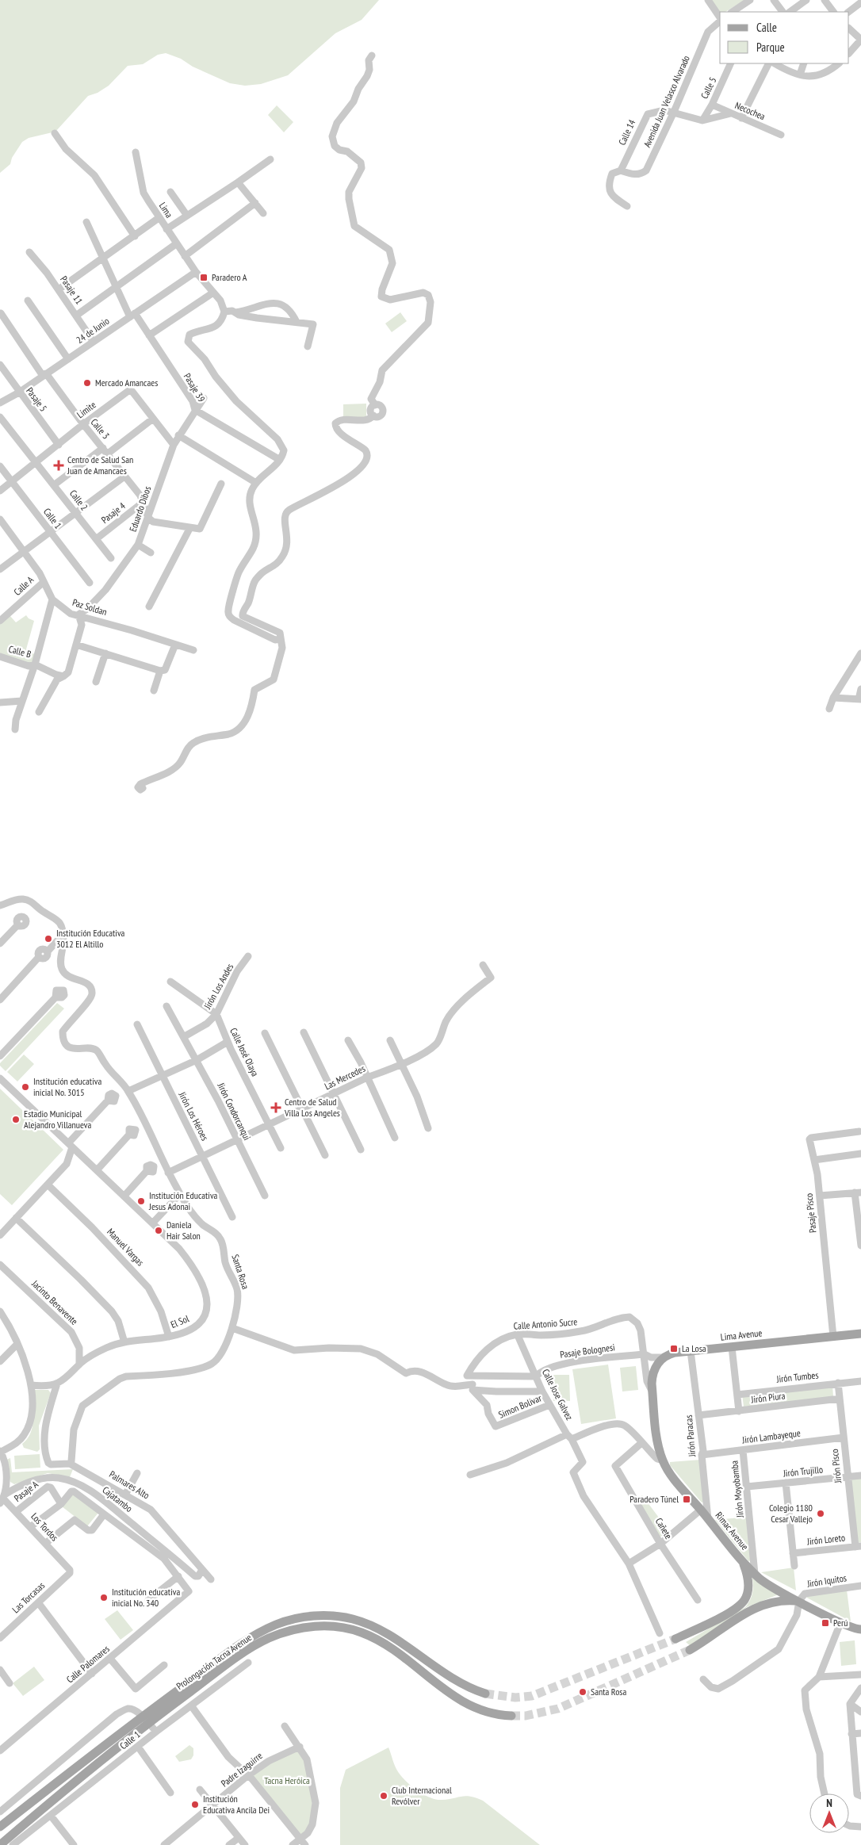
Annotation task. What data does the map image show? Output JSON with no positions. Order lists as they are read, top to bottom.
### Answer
{
  "streets": {
    "main road": ["Lima Avenue", "Rimac Avenue", "Prolongación Tacna Avenue"],
    "street": [
      "Calle 5",
      "Avenida Juan Velasco Alvarado",
      "Necochea",
      "Calle 14",
      "Lima",
      "Pasaje 11",
      "24 de Junio",
      "Pasaje 39",
      "Pasaje 5",
      "Limite",
      "Calle 3",
      "Calle 2",
      "Eduardo Dibos",
      "Pasaje 4",
      "Calle 1",
      "Calle A",
      "Paz Soldan",
      "Calle B",
      "Jirón Los Andes",
      "Calle José Olaya",
      "Las Mercedes",
      "Jirón Condorcanqui",
      "Jirón Los Héroes",
      "Pasaje Pisco",
      "Manuel Vargas",
      "Santa Rosa",
      "Jacinto Benavente",
      "El Sol",
      "Calle Antonio Sucre",
      "Pasaje Bolognesi",
      "Jirón Tumbes",
      "Calle Jose Galvez",
      "Jirón Piura",
      "Simon Bolivar",
      "Jirón Paracas",
      "Jirón Lambayeque",
      "Jirón Pisco",
      "Jirón Trujillo",
      "Palmares Alto",
      "Jirón Moyobamba",
      "Pasaje A",
      "Cajatambo",
      "Los Tordos",
      "Cañete",
      "Jirón Loreto",
      "Jirón Iquitos",
      "Las Torcasas",
      "Calle Palomares",
      "Padre Izaguirre"
    ]
  },
  "crossings": [
    ["Calle 5", "Necochea"],
    ["Calle 5", "Calle 14"],
    ["Avenida Juan Velasco Alvarado", "Calle 14"],
    ["Lima", "24 de Junio"],
    ["Pasaje 11", "24 de Junio"],
    ["24 de Junio", "Pasaje 39"],
    ["24 de Junio", "Pasaje 5"],
    ["24 de Junio", "Calle 3"],
    ["Pasaje 39", "Eduardo Dibos"],
    ["Pasaje 5", "Limite"],
    ["Limite", "Calle 3"],
    ["Limite", "Calle 2"],
    ["Limite", "Eduardo Dibos"],
    ["Limite", "Calle 1"],
    ["Calle 3", "Eduardo Dibos"],
    ["Calle 3", "Pasaje 4"],
    ["Calle 2", "Pasaje 4"],
    ["Eduardo Dibos", "Paz Soldan"],
    ["Calle A", "Paz Soldan"],
    ["Jirón Los Andes", "Calle José Olaya"],
    ["Jirón Los Andes", "Jirón Condorcanqui"],
    ["Calle José Olaya", "Las Mercedes"],
    ["Las Mercedes", "Jirón Condorcanqui"],
    ["Las Mercedes", "Jirón Los Héroes"],
    ["Las Mercedes", "Santa Rosa"],
    ["Pasaje Pisco", "Lima Avenue"],
    ["Manuel Vargas", "El Sol"],
    ["Santa Rosa", "Palmares Alto"],
    ["Jacinto Benavente", "El Sol"],
    ["Calle Antonio Sucre", "Pasaje Bolognesi"],
    ["Calle Antonio Sucre", "Calle Jose Galvez"],
    ["Lima Avenue", "Pasaje Bolognesi"],
    ["Lima Avenue", "Jirón Paracas"],
    ["Pasaje Bolognesi", "Calle Jose Galvez"],
    ["Jirón Tumbes", "Jirón Pisco"],
    ["Calle Jose Galvez", "Simon Bolivar"],
    ["Jirón Piura", "Jirón Paracas"],
    ["Jirón Piura", "Jirón Pisco"],
    ["Jirón Paracas", "Jirón Lambayeque"],
    ["Jirón Paracas", "Rimac Avenue"],
    ["Jirón Lambayeque", "Jirón Pisco"],
    ["Jirón Lambayeque", "Jirón Moyobamba"],
    ["Jirón Pisco", "Jirón Trujillo"],
    ["Jirón Pisco", "Jirón Loreto"],
    ["Jirón Trujillo", "Jirón Moyobamba"],
    ["Palmares Alto", "Cajatambo"],
    ["Jirón Moyobamba", "Rimac Avenue"],
    ["Pasaje A", "Los Tordos"],
    ["Cajatambo", "Los Tordos"],
    ["Los Tordos", "Las Torcasas"],
    ["Rimac Avenue", "Jirón Iquitos"]
  ],
  "parks": ["Tacna Heróica"],
  "places": {
    "transit": [
      "Paradero A",
      "La Losa",
      "Paradero Túnel",
      "Perú"
    ],
    "other": [
      "Mercado Amancaes",
      "Institución Educativa 3012 El Altillo",
      "Institución educativa inicial No. 3015",
      "Estadio Municipal Alejandro Villanueva",
      "Institución Educativa Jesus Adonai",
      "Daniela Hair Salon",
      "Colegio 1180 Cesar Vallejo",
      "Institución educativa inicial No. 340",
      "Santa Rosa",
      "Club Internacional Revólver",
      "Institución Educativa Ancila Dei"
    ],
    "health": ["Centro de Salud San Juan de Amancaes", "Centro de Salud Villa Los Angeles"]
  },
  "legend": ["Calle", "Parque"],
  "north": "top"
}
